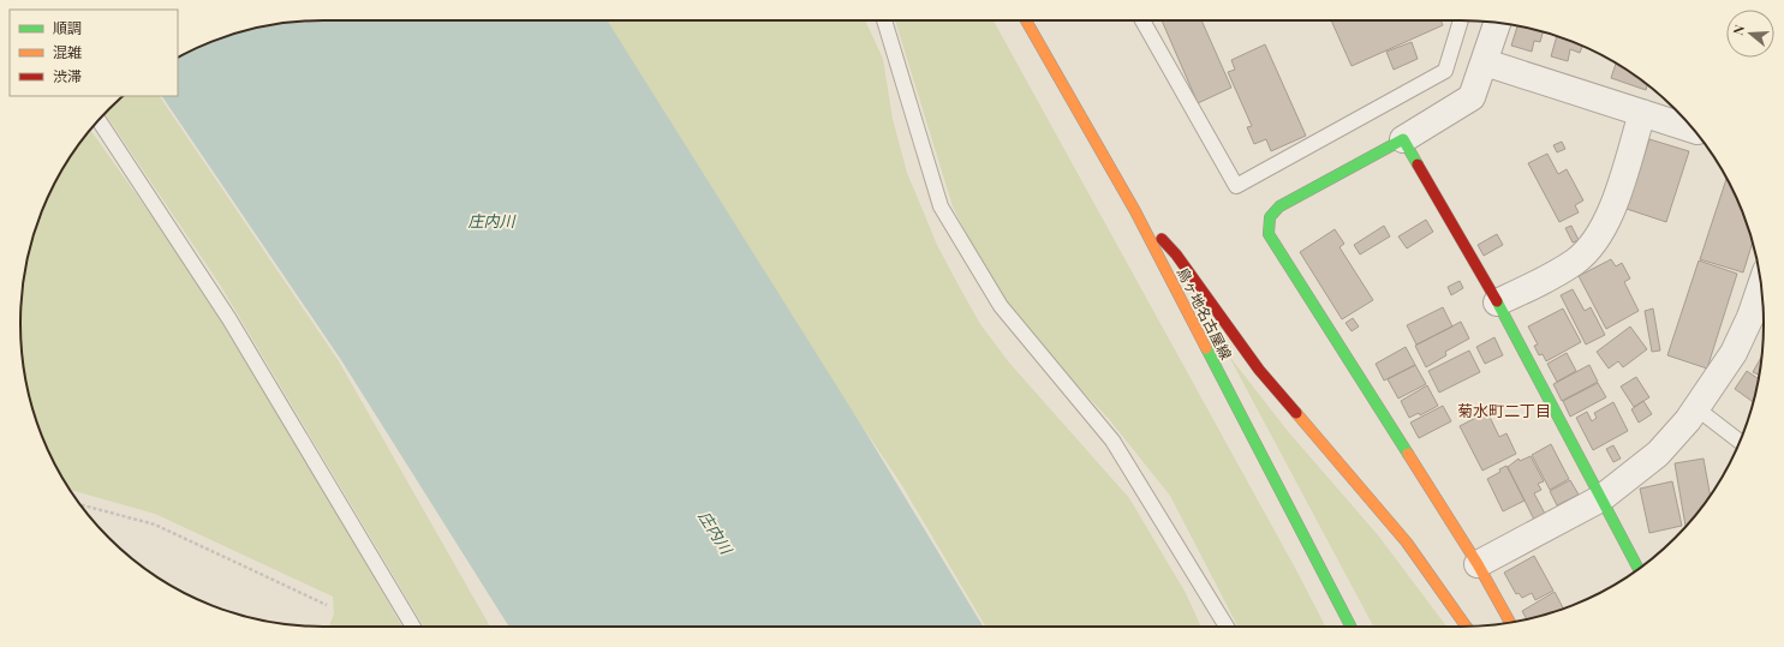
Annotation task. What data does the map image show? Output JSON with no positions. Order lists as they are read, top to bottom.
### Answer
{
  "streets": {
    "main road": ["鳥ヶ地名古屋線"]
  },
  "districts": ["菊水町二丁目"],
  "water": ["庄内川"],
  "legend": ["順調", "混雑", "渋滞"],
  "north": "left"
}
